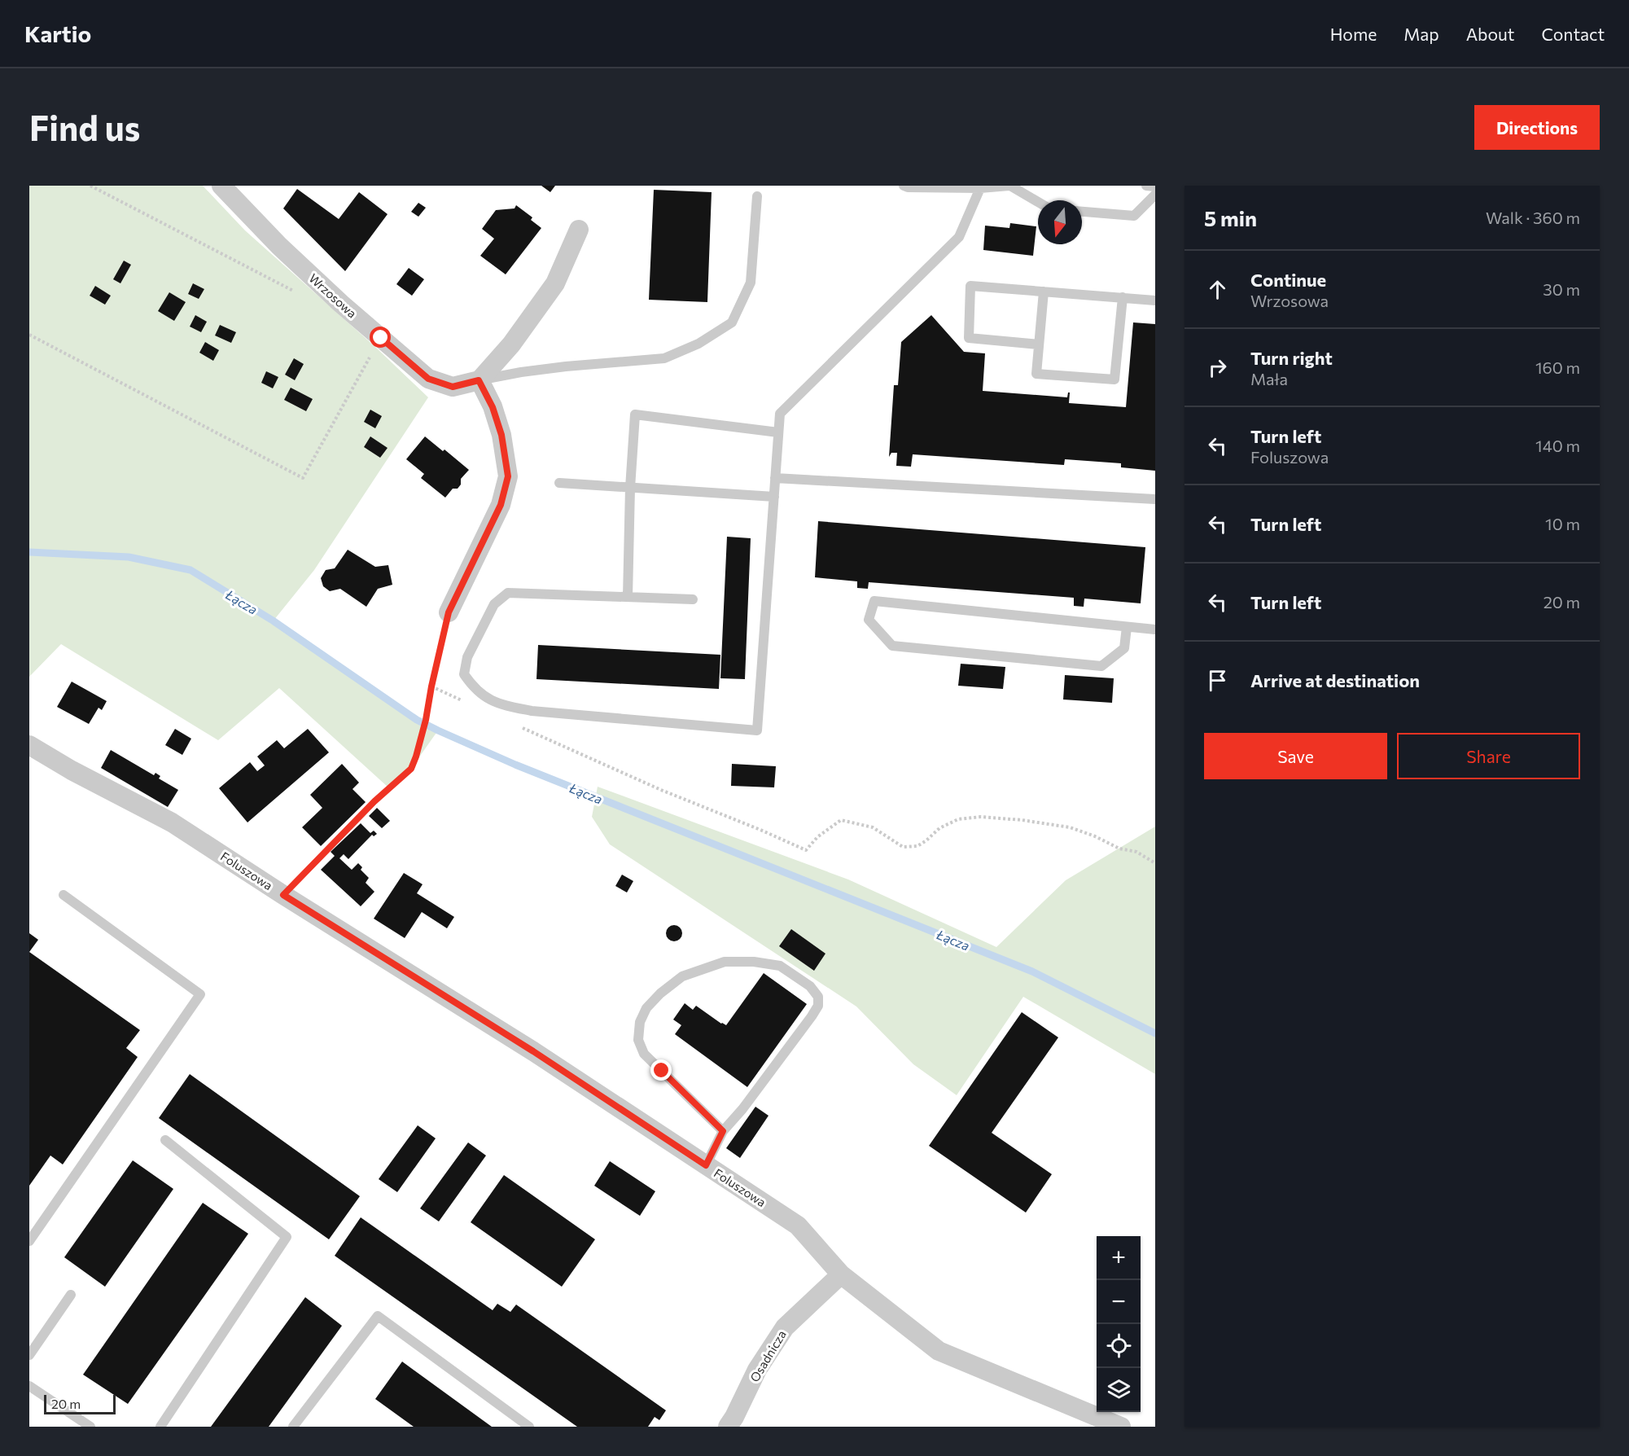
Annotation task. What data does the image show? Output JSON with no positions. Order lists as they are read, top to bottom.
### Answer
{
  "streets": {
    "street": ["Wrzosowa", "Foluszowa", "Osadnicza"]
  },
  "crossings": [
    ["Foluszowa", "Osadnicza"]
  ],
  "water": ["Łącza"],
  "scale_bar": "20 m",
  "north": "bottom",
  "page": {
    "header": "Kartio",
    "nav": [
      "Home",
      "Map",
      "About",
      "Contact"
    ],
    "buttons": [
      "Directions",
      ["Save", "Share"]
    ],
    "title": "Find us",
    "heading": ["5 min", "Walk · 360 m"],
    "list": [
      ["Continue", "Wrzosowa", "30 m"],
      ["Turn right", "Mała", "160 m"],
      ["Turn left", "Foluszowa", "140 m"],
      ["Turn left", "10 m"],
      ["Turn left", "20 m"],
      "Arrive at destination"
    ],
    "map_buttons": ["+", "−"],
    "scale": "20 m"
  }
}
